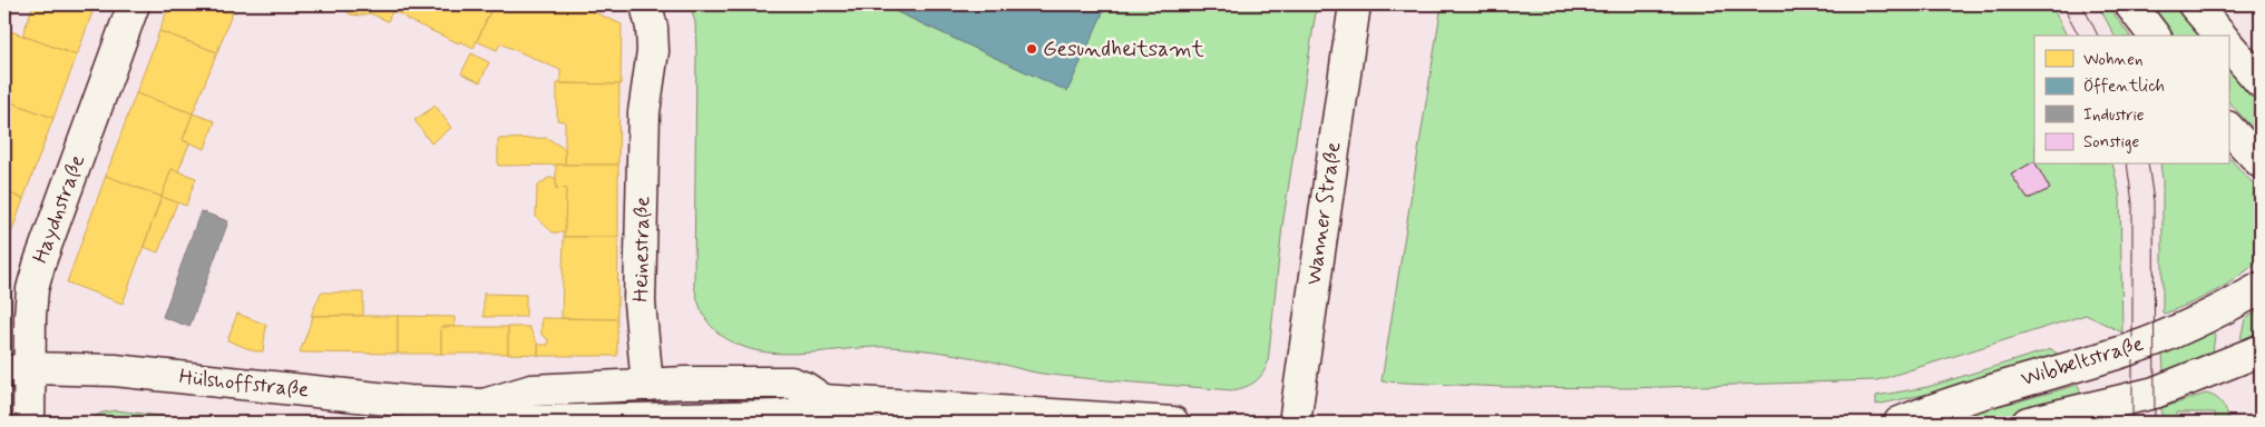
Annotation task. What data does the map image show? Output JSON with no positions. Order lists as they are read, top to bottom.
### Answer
{
  "streets": {
    "street": [
      "Haydnstraße",
      "Wanner Straße",
      "Heinestraße",
      "Wibbeltstraße",
      "Hülshoffstraße"
    ]
  },
  "crossings": [
    ["Haydnstraße", "Hülshoffstraße"],
    ["Heinestraße", "Hülshoffstraße"]
  ],
  "places": ["Gesundheitsamt"],
  "legend": [
    "Wohnen",
    "Öffentlich",
    "Industrie",
    "Sonstige"
  ]
}
